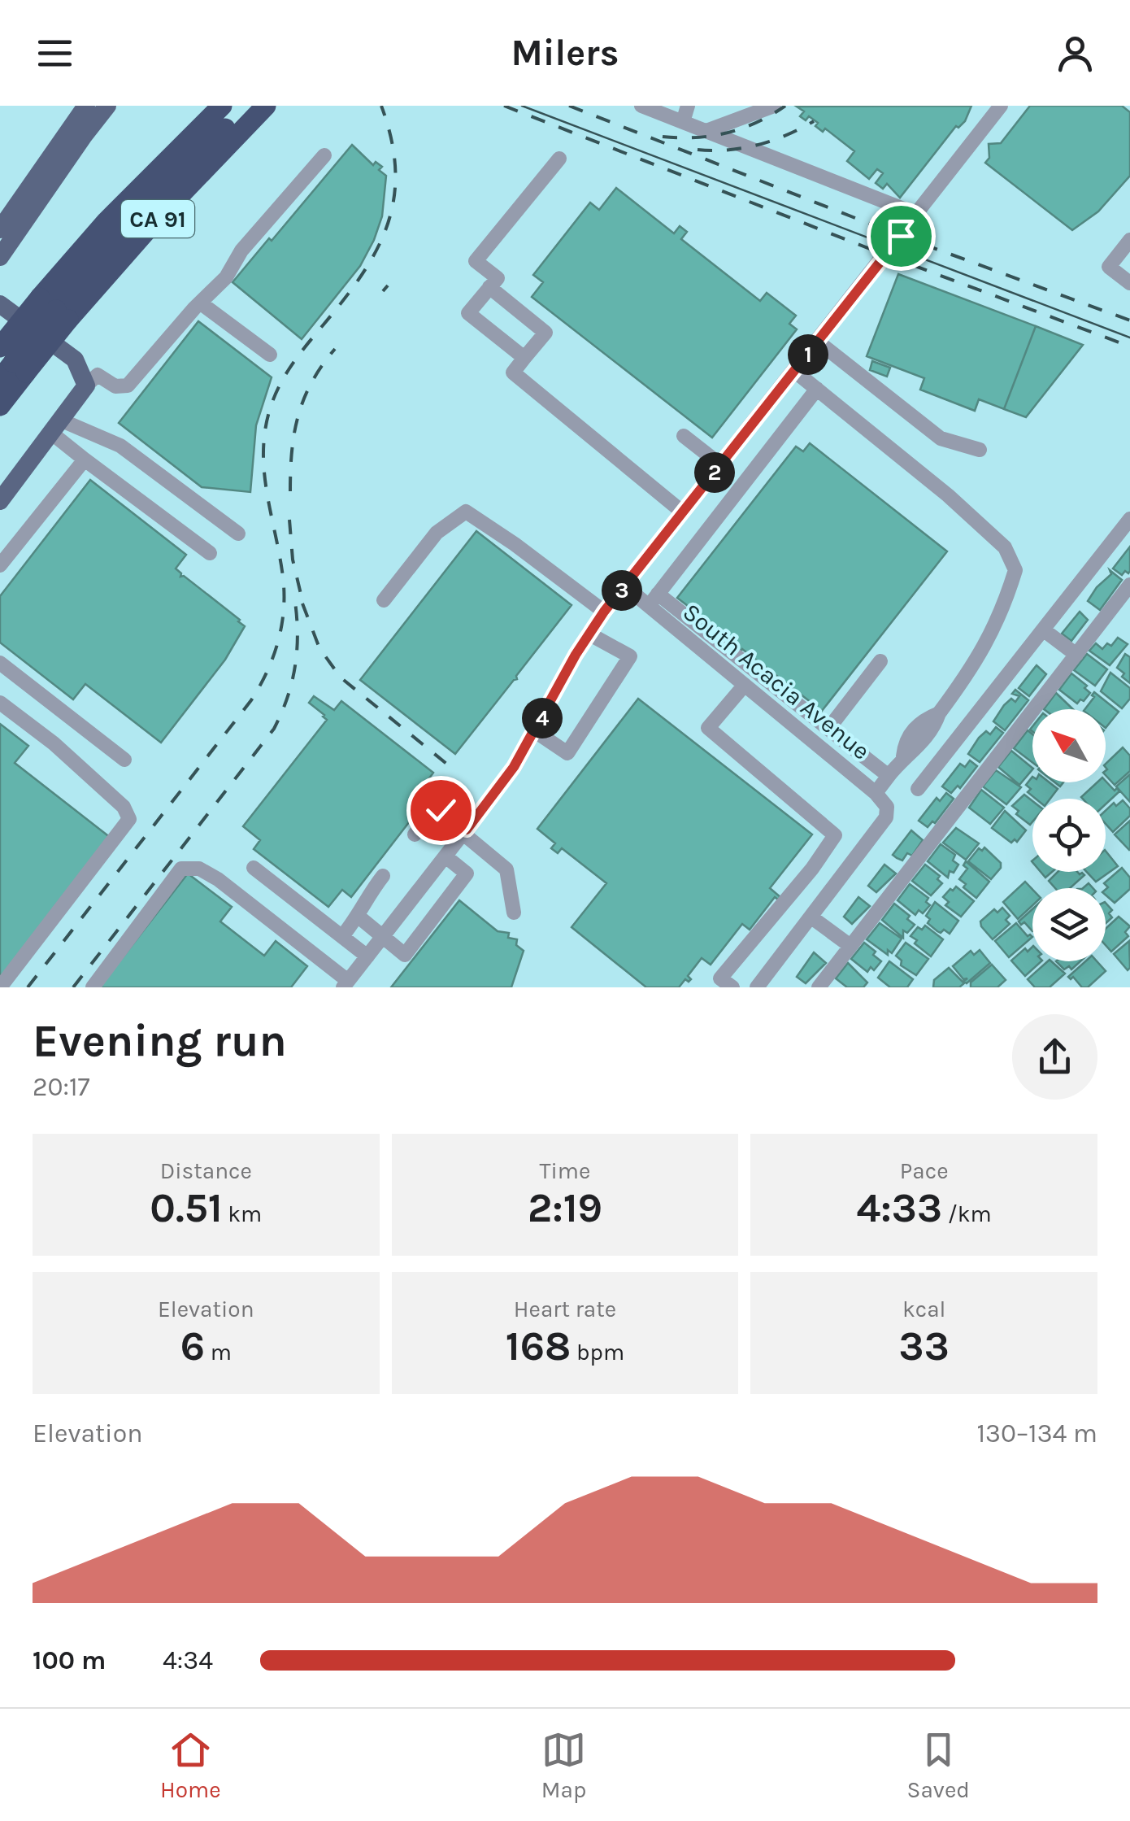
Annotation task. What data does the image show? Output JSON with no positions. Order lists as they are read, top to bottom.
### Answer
{
  "streets": {
    "highway": ["CA 91"],
    "street": ["South Acacia Avenue"]
  },
  "north": "top left",
  "page": {
    "header": "Milers",
    "pins": [
      "1",
      "2",
      "3",
      "4"
    ],
    "heading": ["Evening run", "20:17"],
    "stats": [
      ["Distance", "0.51 km"],
      ["Time", "2:19"],
      ["Pace", "4:33 /km"],
      ["Elevation", "6 m"],
      ["Heart rate", "168 bpm"],
      ["kcal", "33"]
    ],
    "chart": ["Elevation", "130–134 m"],
    "list": [
      {
        "name": "100 m",
        "note": "4:34"
      }
    ],
    "tabs": ["Home", "Map", "Saved"]
  }
}
